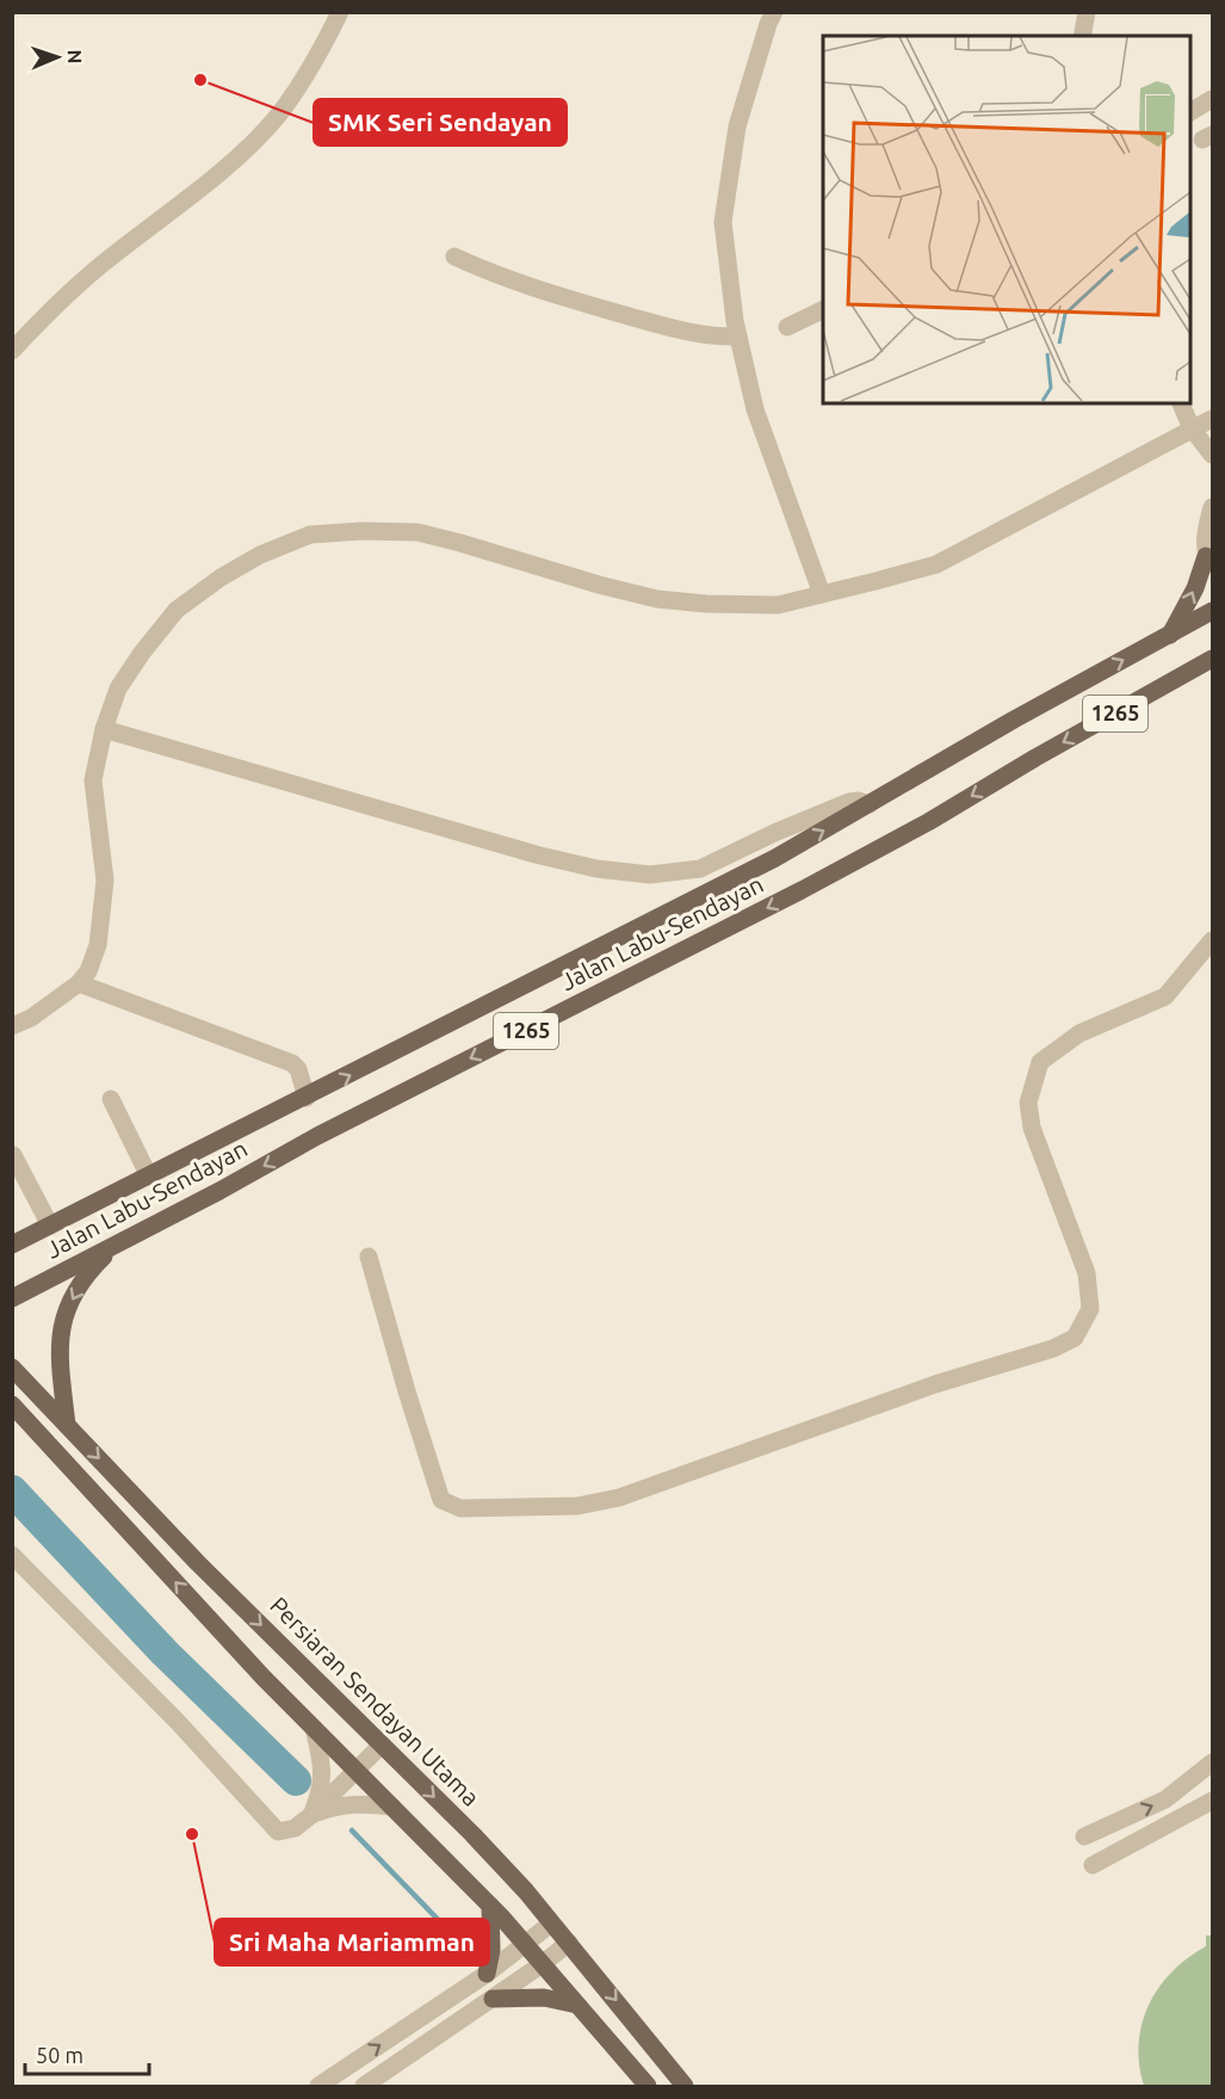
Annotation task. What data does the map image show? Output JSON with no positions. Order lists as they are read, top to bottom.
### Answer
{
  "streets": {
    "main road": ["1265", "Jalan Labu-Sendayan", "Persiaran Sendayan Utama"]
  },
  "places": ["SMK Seri Sendayan", "Sri Maha Mariamman"],
  "scale_bar": "50 m",
  "north": "right"
}
